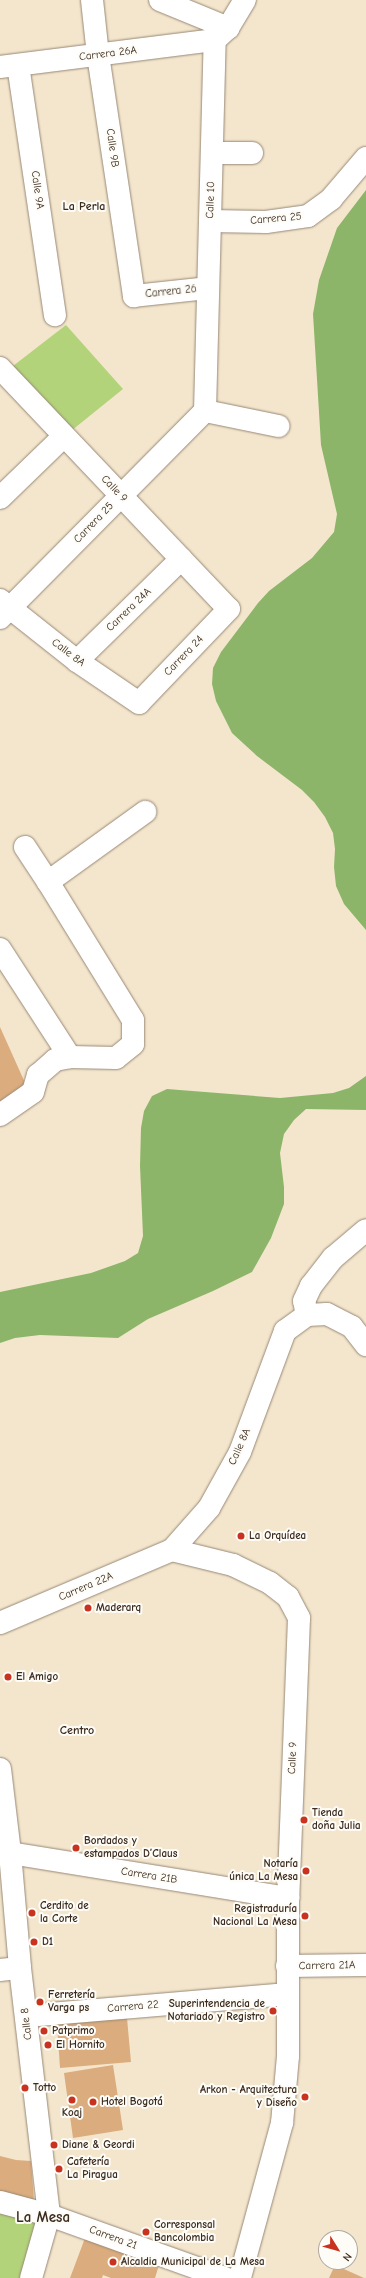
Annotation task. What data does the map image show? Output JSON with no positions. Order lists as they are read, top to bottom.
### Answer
{
  "streets": {
    "street": [
      "Carrera 26A",
      "Calle 9B",
      "Calle 9A",
      "Calle 10",
      "Carrera 25",
      "Carrera 26",
      "Calle 9",
      "Carrera 24A",
      "Calle 8A",
      "Carrera 24",
      "Carrera 22A",
      "Carrera 21B",
      "Carrera 21A",
      "Carrera 22",
      "Calle 8",
      "Carrera 21"
    ]
  },
  "crossings": [
    ["Carrera 26A", "Calle 9B"],
    ["Carrera 26A", "Calle 9A"],
    ["Carrera 26A", "Calle 10"],
    ["Calle 9B", "Carrera 26"],
    ["Calle 10", "Carrera 25"],
    ["Calle 10", "Carrera 26"],
    ["Carrera 25", "Calle 9"],
    ["Carrera 25", "Calle 8A"],
    ["Calle 9", "Carrera 24A"],
    ["Calle 9", "Calle 8A"],
    ["Calle 9", "Carrera 24"],
    ["Calle 9", "Carrera 22A"],
    ["Calle 9", "Carrera 21B"],
    ["Calle 9", "Carrera 21A"],
    ["Calle 9", "Carrera 22"],
    ["Carrera 24A", "Calle 8A"],
    ["Calle 8A", "Carrera 24"],
    ["Calle 8A", "Carrera 22A"],
    ["Carrera 21B", "Calle 8"],
    ["Carrera 22", "Calle 8"],
    ["Calle 8", "Carrera 21"]
  ],
  "districts": ["La Perla", "Centro", "La Mesa"],
  "places": [
    "La Orquídea",
    "Maderarq",
    "El Amigo",
    "Tienda doña Julia",
    "Bordados y estampados D’Claus",
    "Notaría única La Mesa",
    "Cerdito de la Corte",
    "Registraduría Nacional La Mesa",
    "D1",
    "Ferretería Varga ps",
    "Superintendencia de Notariado y Registro",
    "Patprimo",
    "El Hornito",
    "Totto",
    "Arkon - Arquitectura y Diseño",
    "Koaj",
    "Hotel Bogotá",
    "Diane & Geordi",
    "Cafetería La Piragua",
    "Corresponsal Bancolombia",
    "Alcaldia Municipal de La Mesa"
  ],
  "north": "bottom right"
}
